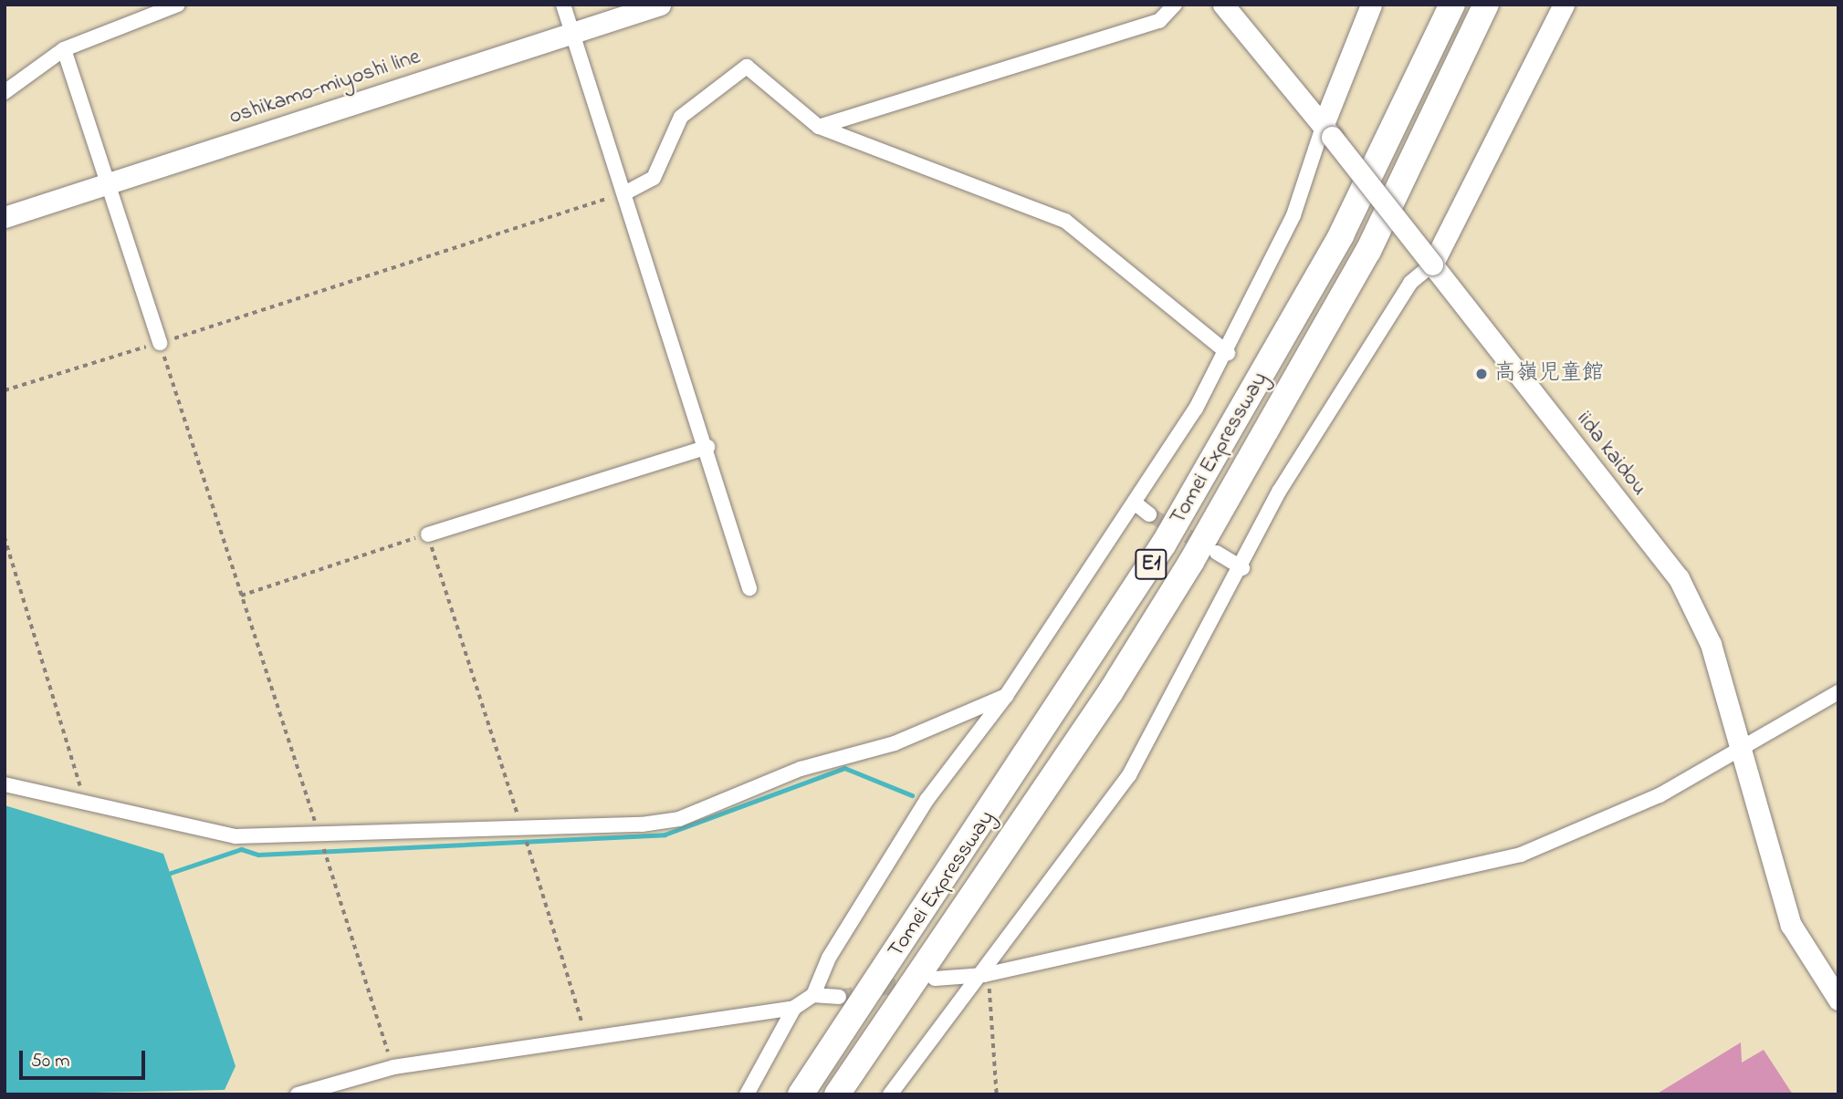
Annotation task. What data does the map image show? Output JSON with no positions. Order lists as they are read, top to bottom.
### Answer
{
  "streets": {
    "highway": ["Tomei Expressway", "E1"],
    "main road": ["oshikamo-miyoshi line", "iida kaidou"]
  },
  "places": ["高嶺児童館"],
  "scale_bar": "50 m"
}
